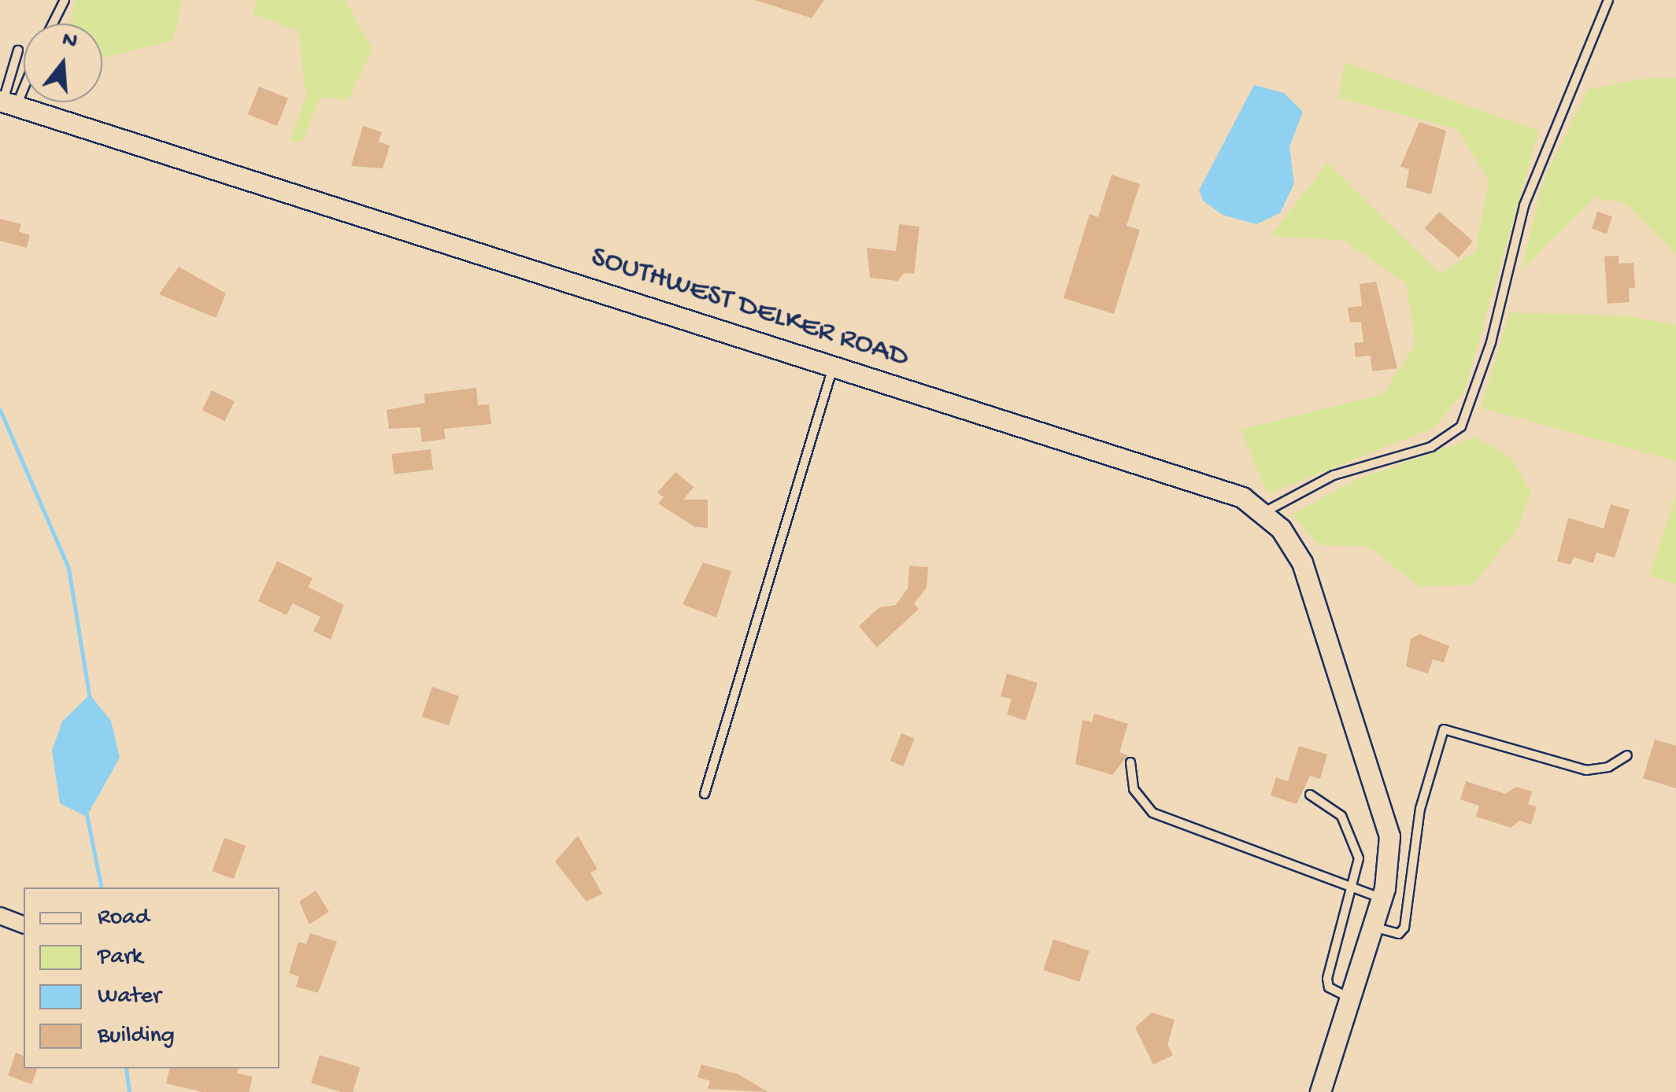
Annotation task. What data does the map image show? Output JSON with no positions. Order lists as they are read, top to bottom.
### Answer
{
  "streets": {
    "street": ["SOUTHWEST DELKER ROAD"]
  },
  "legend": [
    "Road",
    "Park",
    "Water",
    "Building"
  ],
  "north": "top"
}
